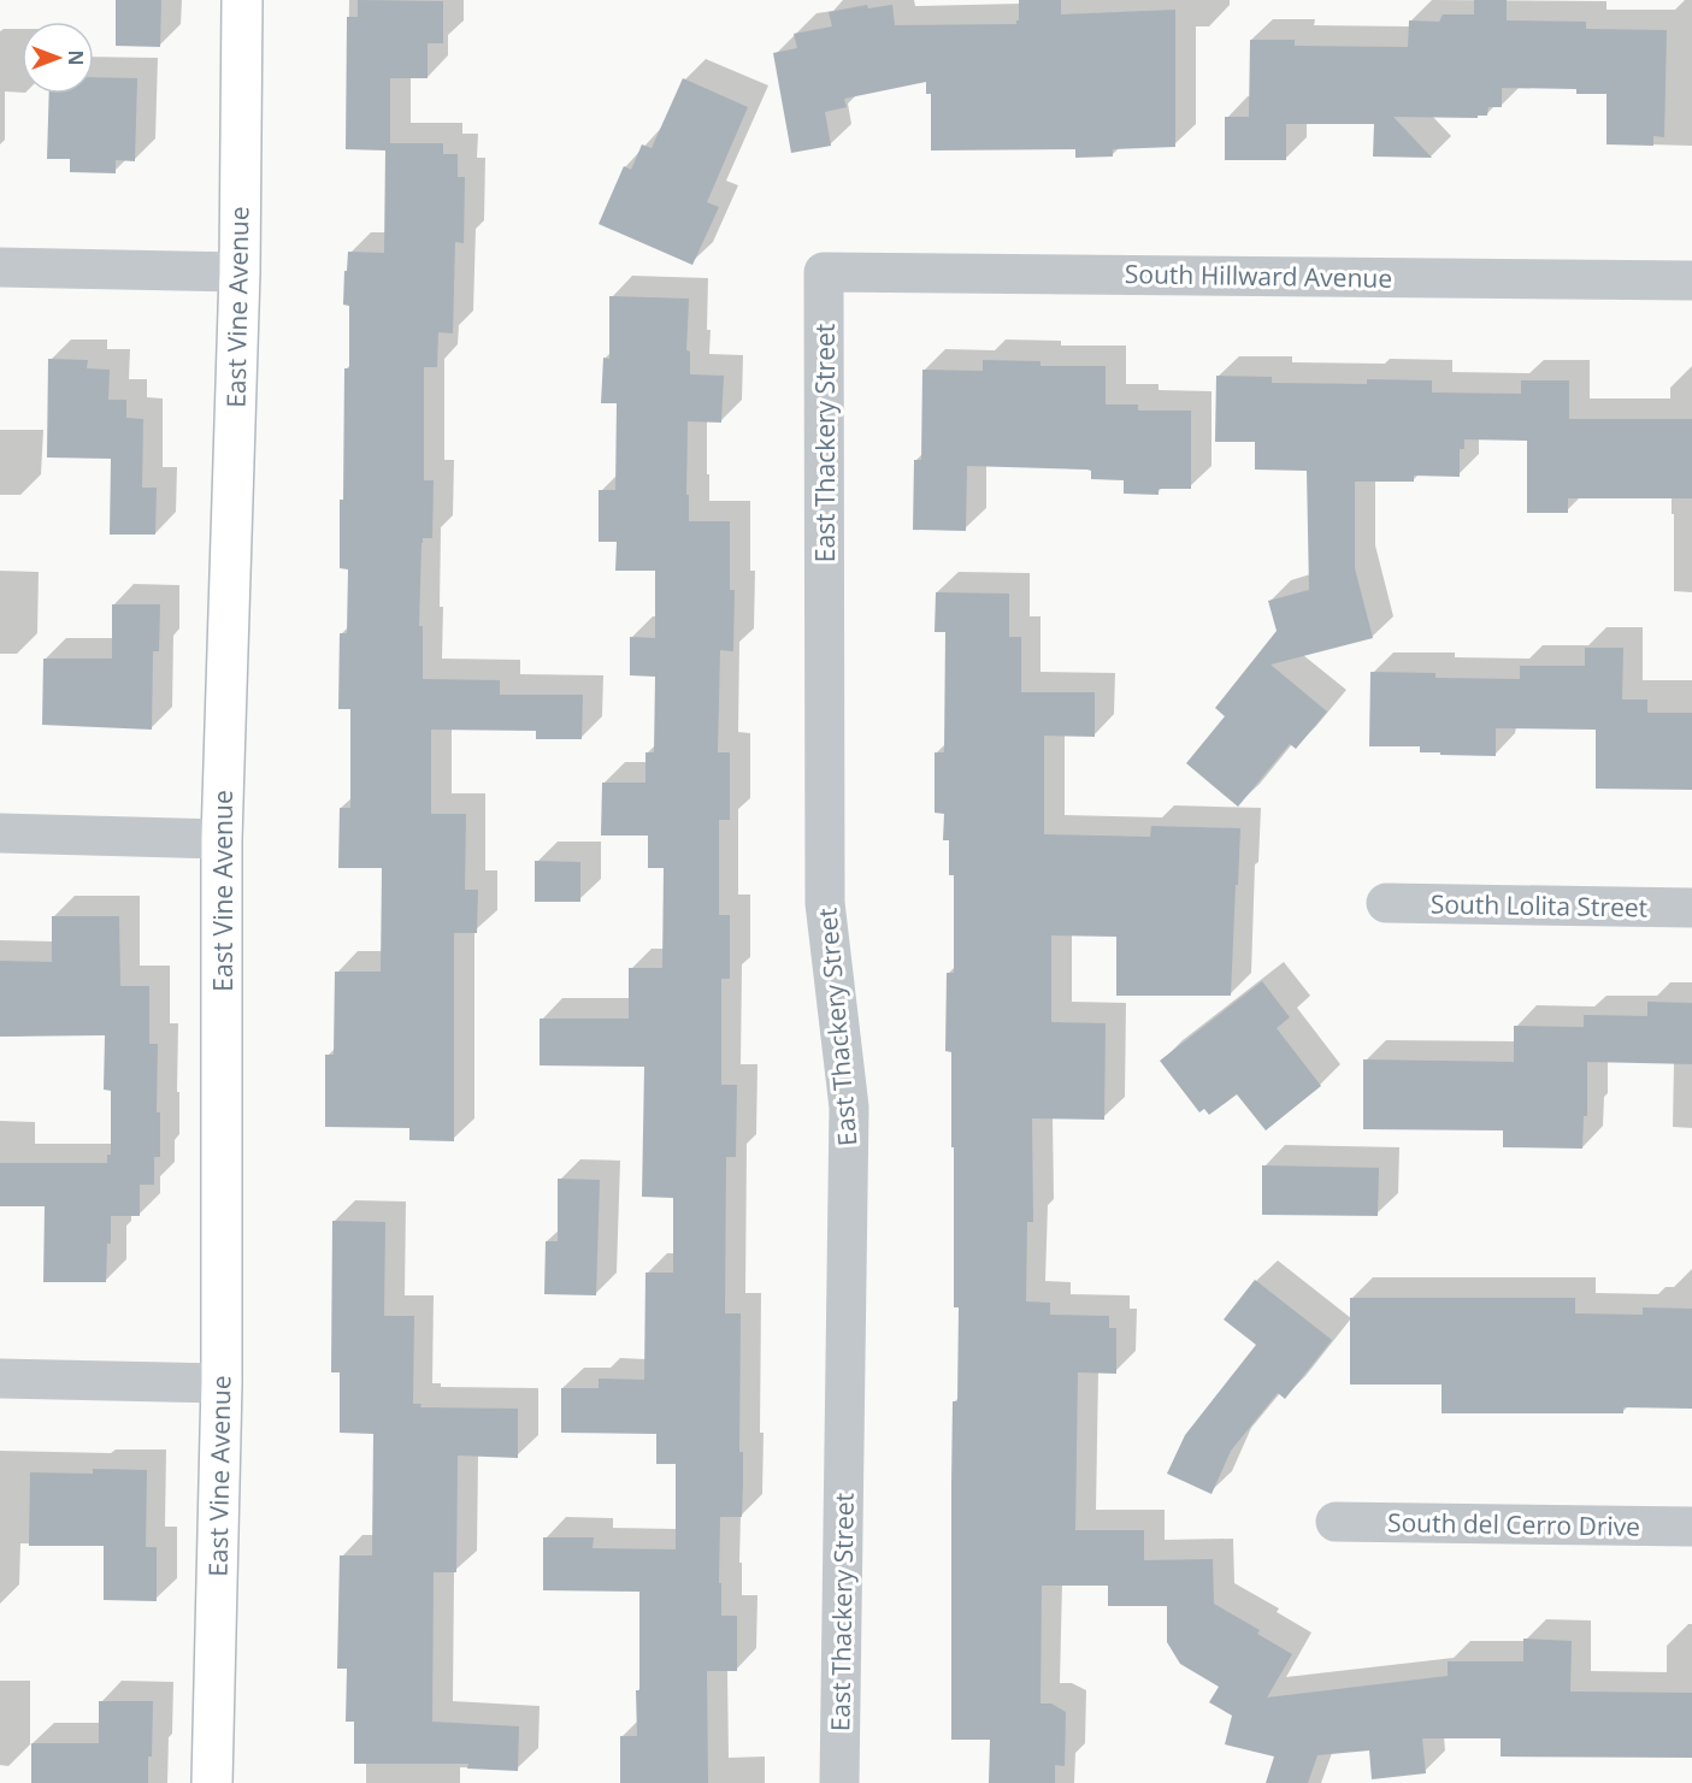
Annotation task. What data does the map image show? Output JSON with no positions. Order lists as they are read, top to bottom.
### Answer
{
  "streets": {
    "street": [
      "South Hillward Avenue",
      "East Vine Avenue",
      "East Thackery Street",
      "South Lolita Street",
      "South del Cerro Drive"
    ]
  },
  "crossings": [
    ["South Hillward Avenue", "East Thackery Street"]
  ],
  "north": "right"
}
